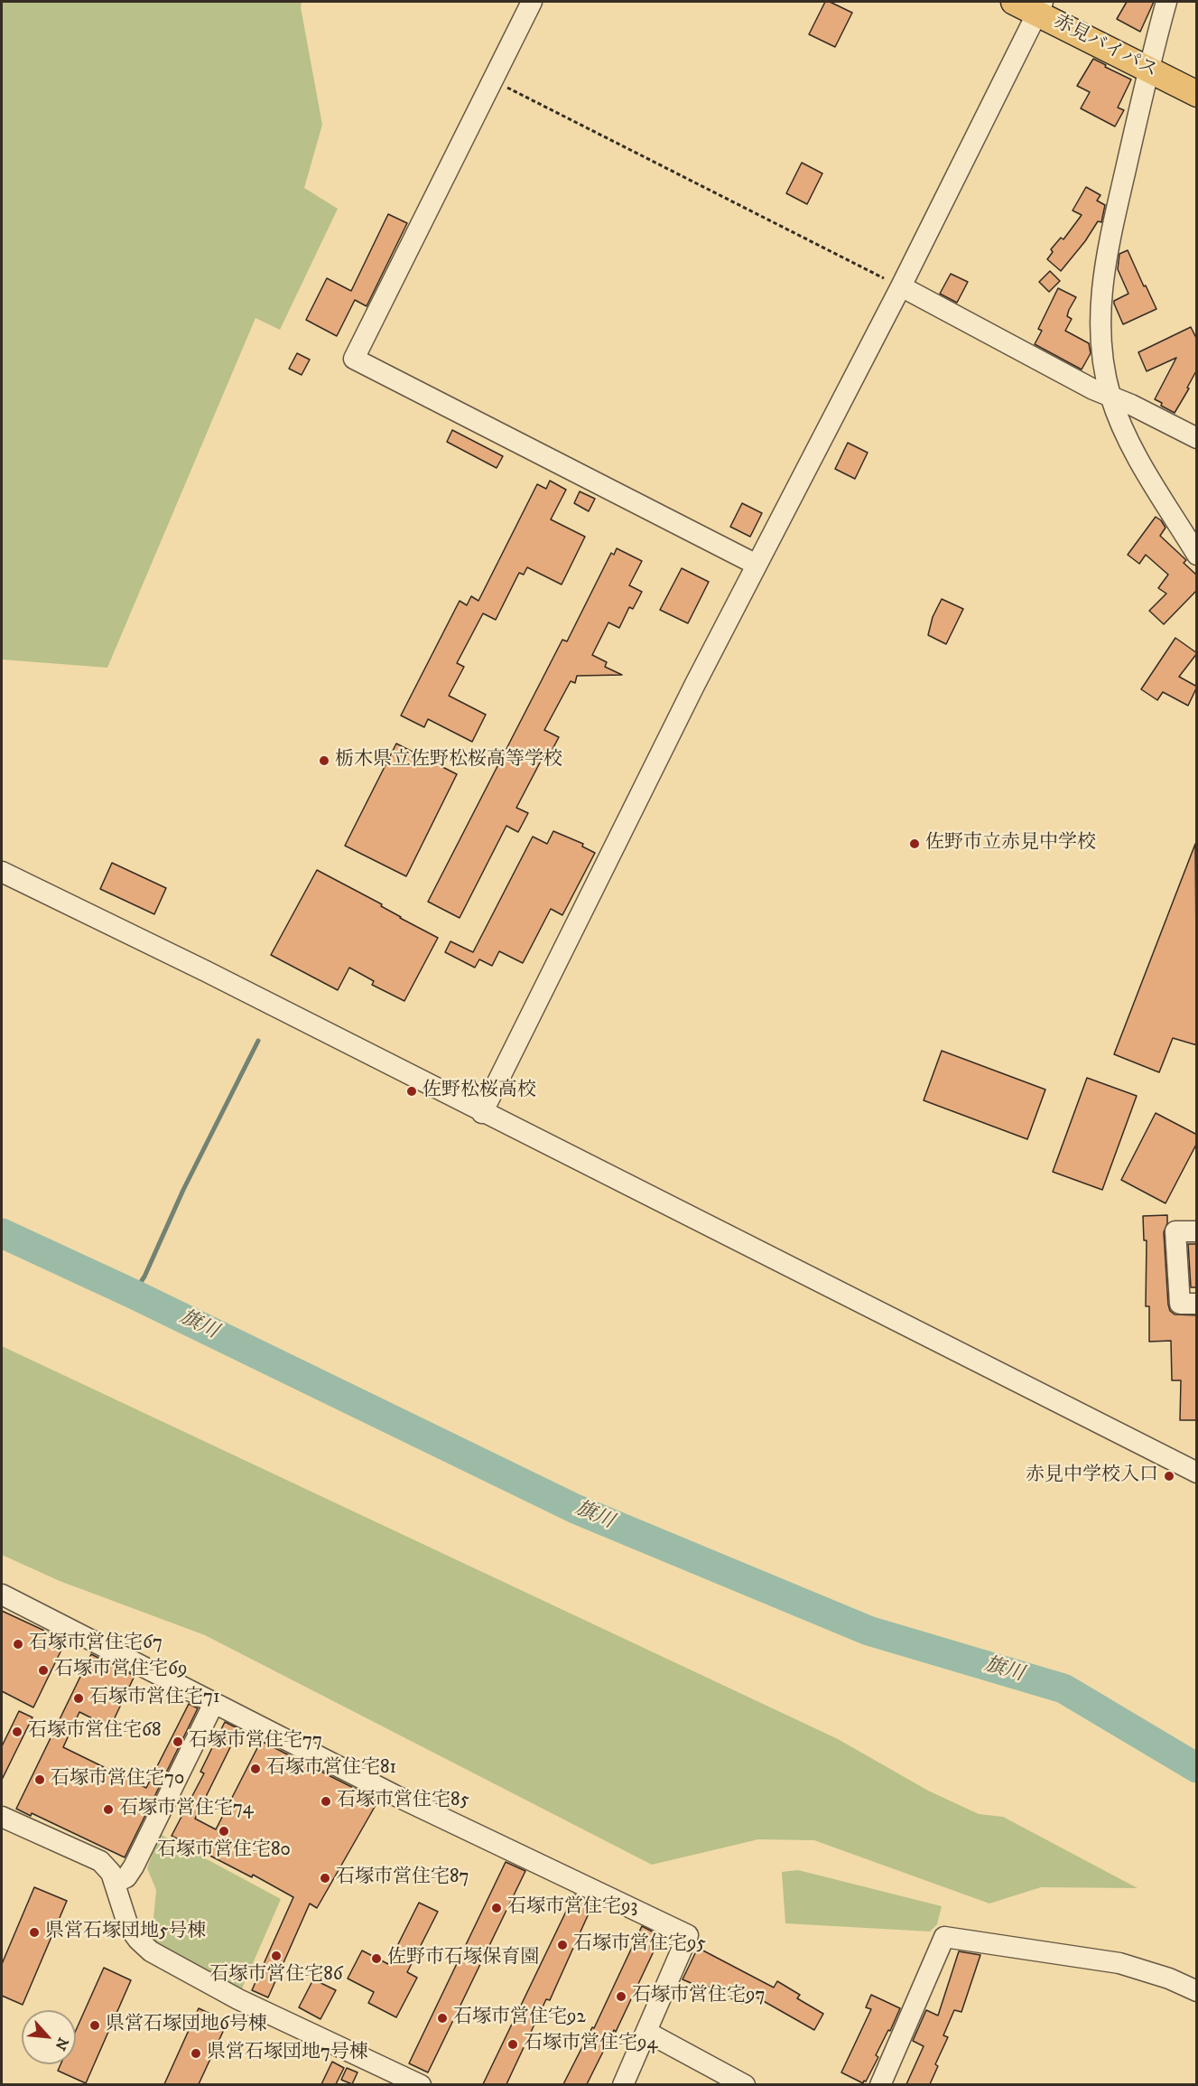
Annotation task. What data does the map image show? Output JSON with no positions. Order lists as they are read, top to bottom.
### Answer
{
  "streets": {
    "main road": ["赤見バイパス"]
  },
  "water": ["旗川"],
  "places": [
    "栃木県立佐野松桜高等学校",
    "佐野市立赤見中学校",
    "佐野松桜高校",
    "赤見中学校入口",
    "石塚市営住宅67",
    "石塚市営住宅69",
    "石塚市営住宅71",
    "石塚市営住宅68",
    "石塚市営住宅77",
    "石塚市営住宅81",
    "石塚市営住宅70",
    "石塚市営住宅85",
    "石塚市営住宅74",
    "石塚市営住宅80",
    "石塚市営住宅87",
    "石塚市営住宅93",
    "県営石塚団地5号棟",
    "石塚市営住宅95",
    "石塚市営住宅86",
    "佐野市石塚保育園",
    "石塚市営住宅97",
    "石塚市営住宅92",
    "県営石塚団地6号棟",
    "石塚市営住宅94",
    "県営石塚団地7号棟"
  ],
  "north": "bottom right"
}
